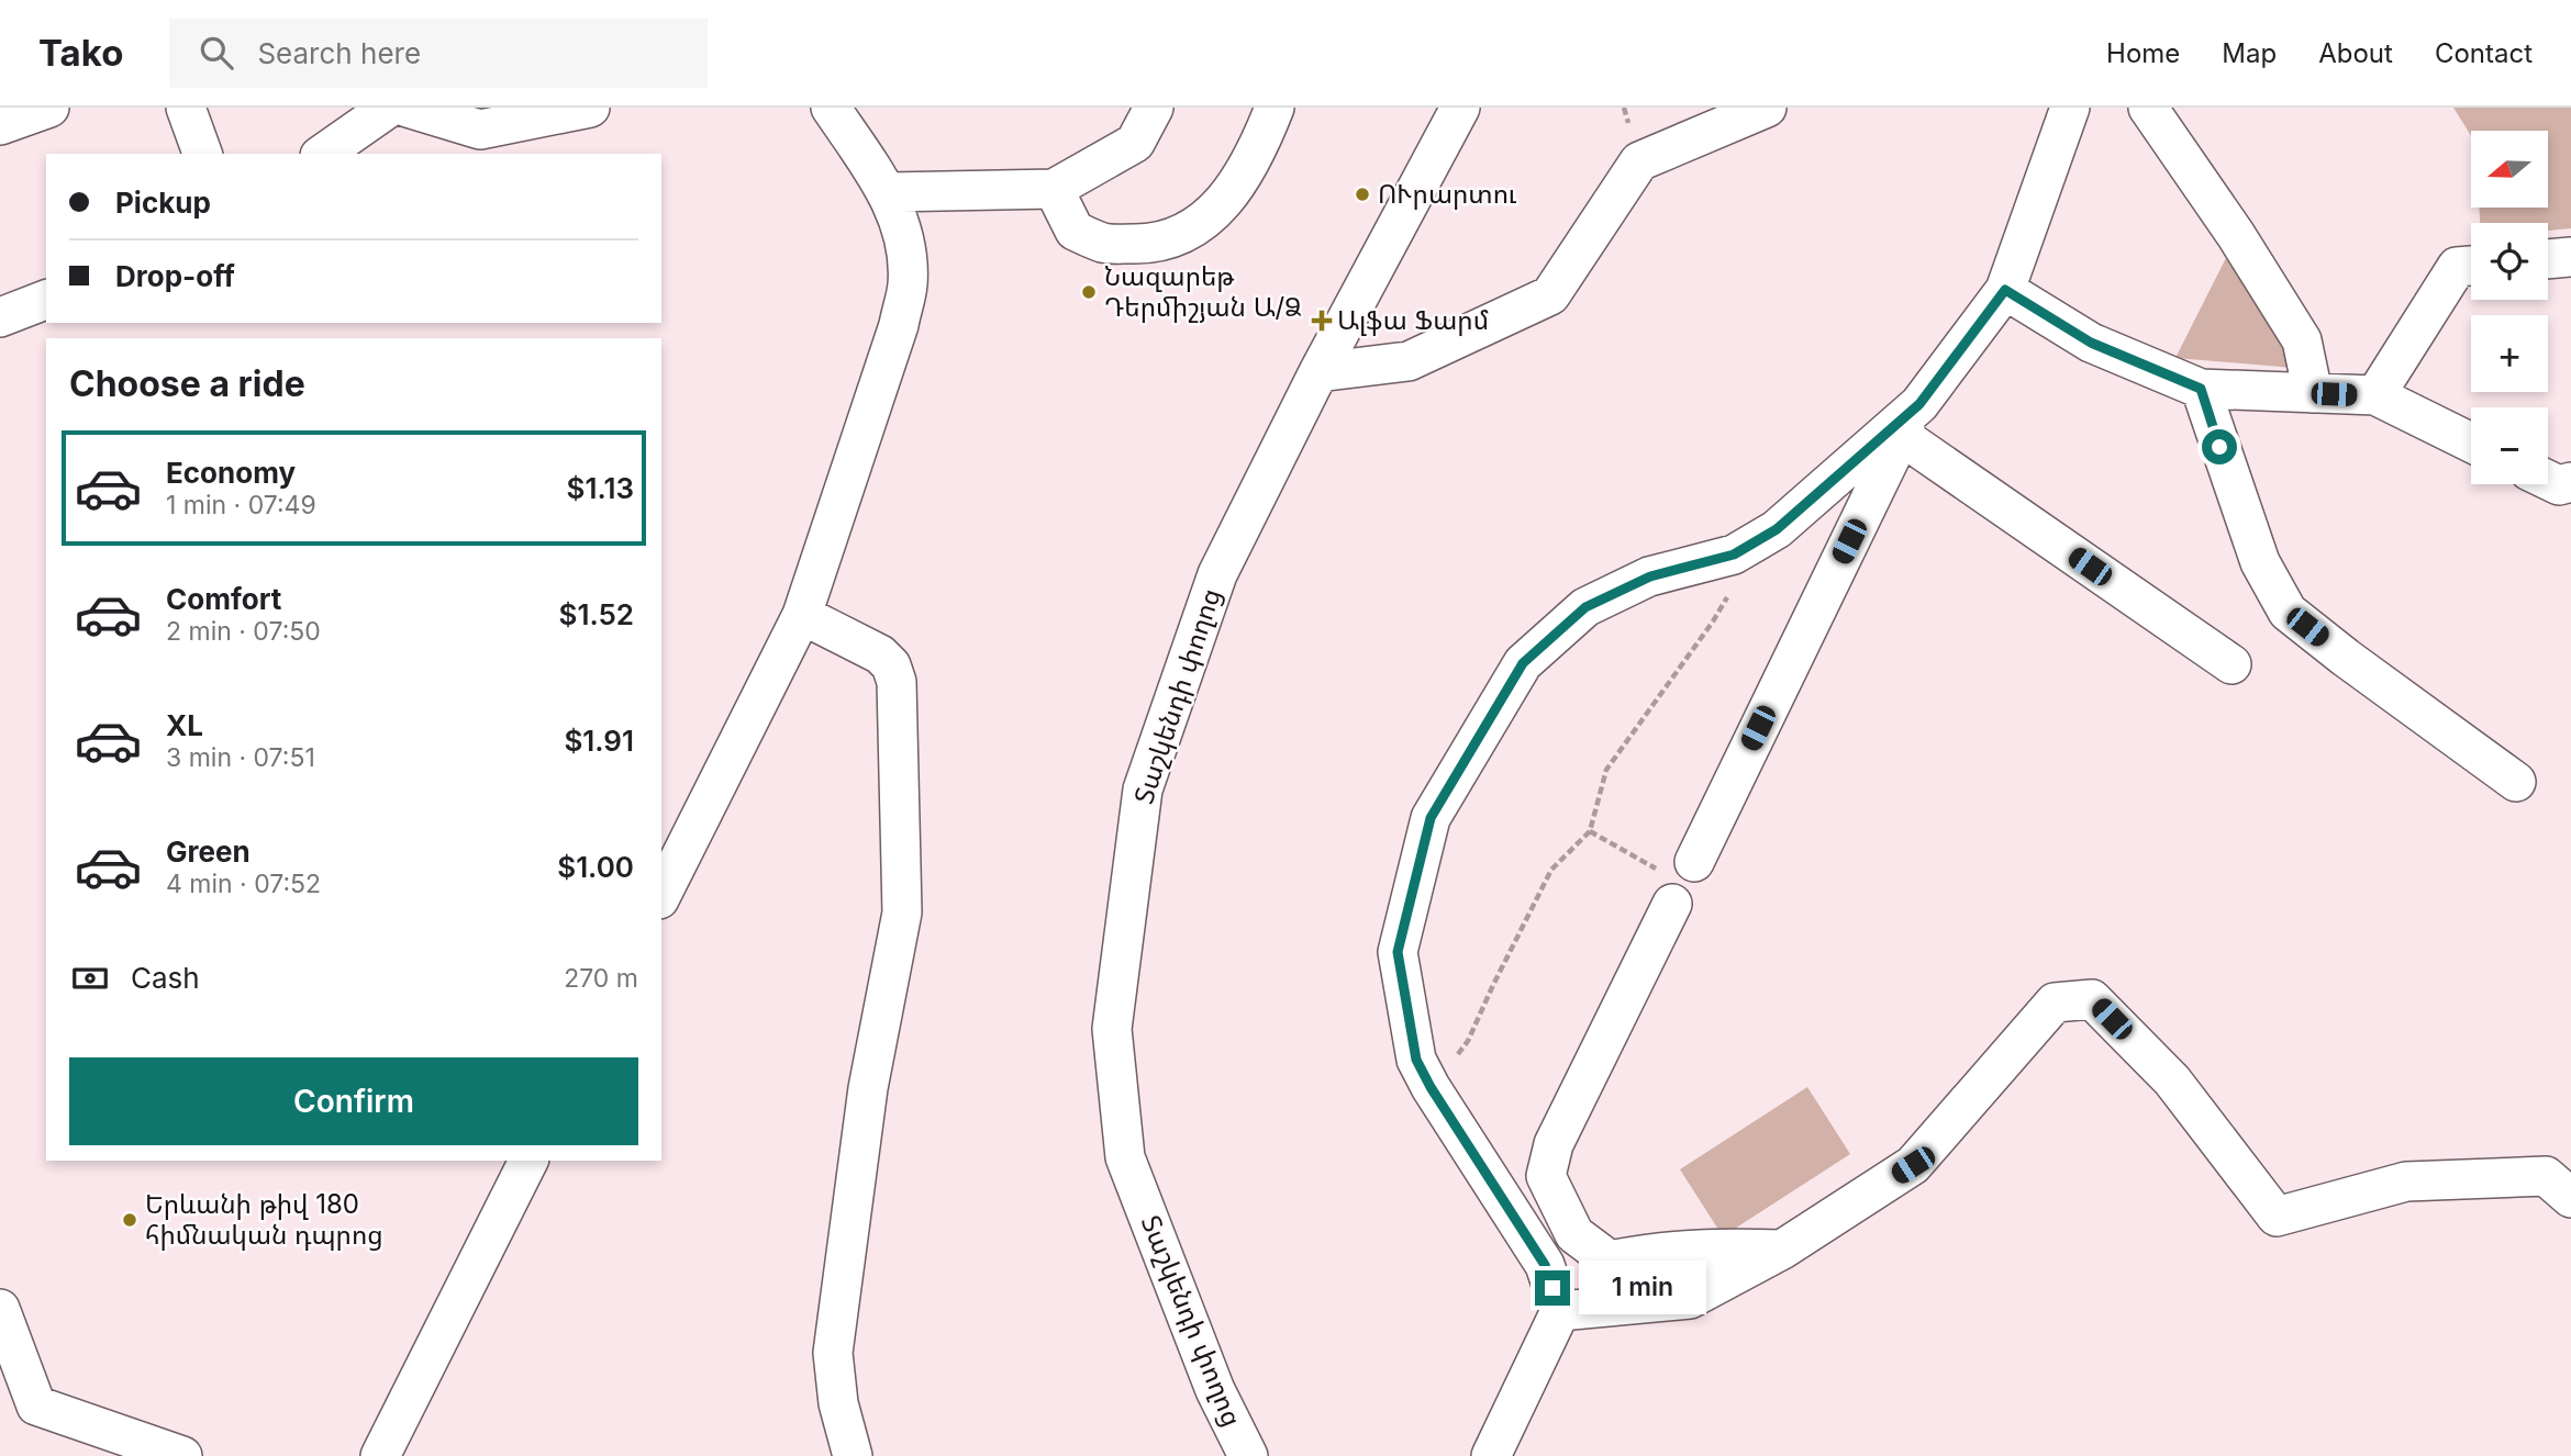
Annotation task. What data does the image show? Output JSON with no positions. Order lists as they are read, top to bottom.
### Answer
{
  "streets": {
    "street": ["Տաշկենդի փողոց"]
  },
  "places": {
    "other": ["ՈՒրարտու", "Նազարեթ Դերմիշյան Ա/Ձ", "Երևանի թիվ 180 հիմնական դպրոց"],
    "health": ["Ալֆա Ֆարմ"]
  },
  "north": "left",
  "page": {
    "header": "Tako",
    "search": "Search here",
    "nav": [
      "Home",
      "Map",
      "About",
      "Contact"
    ],
    "map_buttons": ["+", "−"],
    "banner": ["Pickup", "Drop-off"],
    "heading": "Choose a ride",
    "list": [
      {
        "name": "Economy",
        "note": "1 min · 07:49",
        "value": "$1.13"
      },
      {
        "name": "Comfort",
        "note": "2 min · 07:50",
        "value": "$1.52"
      },
      {
        "name": "XL",
        "note": "3 min · 07:51",
        "value": "$1.91"
      },
      {
        "name": "Green",
        "note": "4 min · 07:52",
        "value": "$1.00"
      }
    ],
    "pay": ["Cash", "270 m"],
    "buttons": "Confirm",
    "bubble": "1 min"
  }
}
